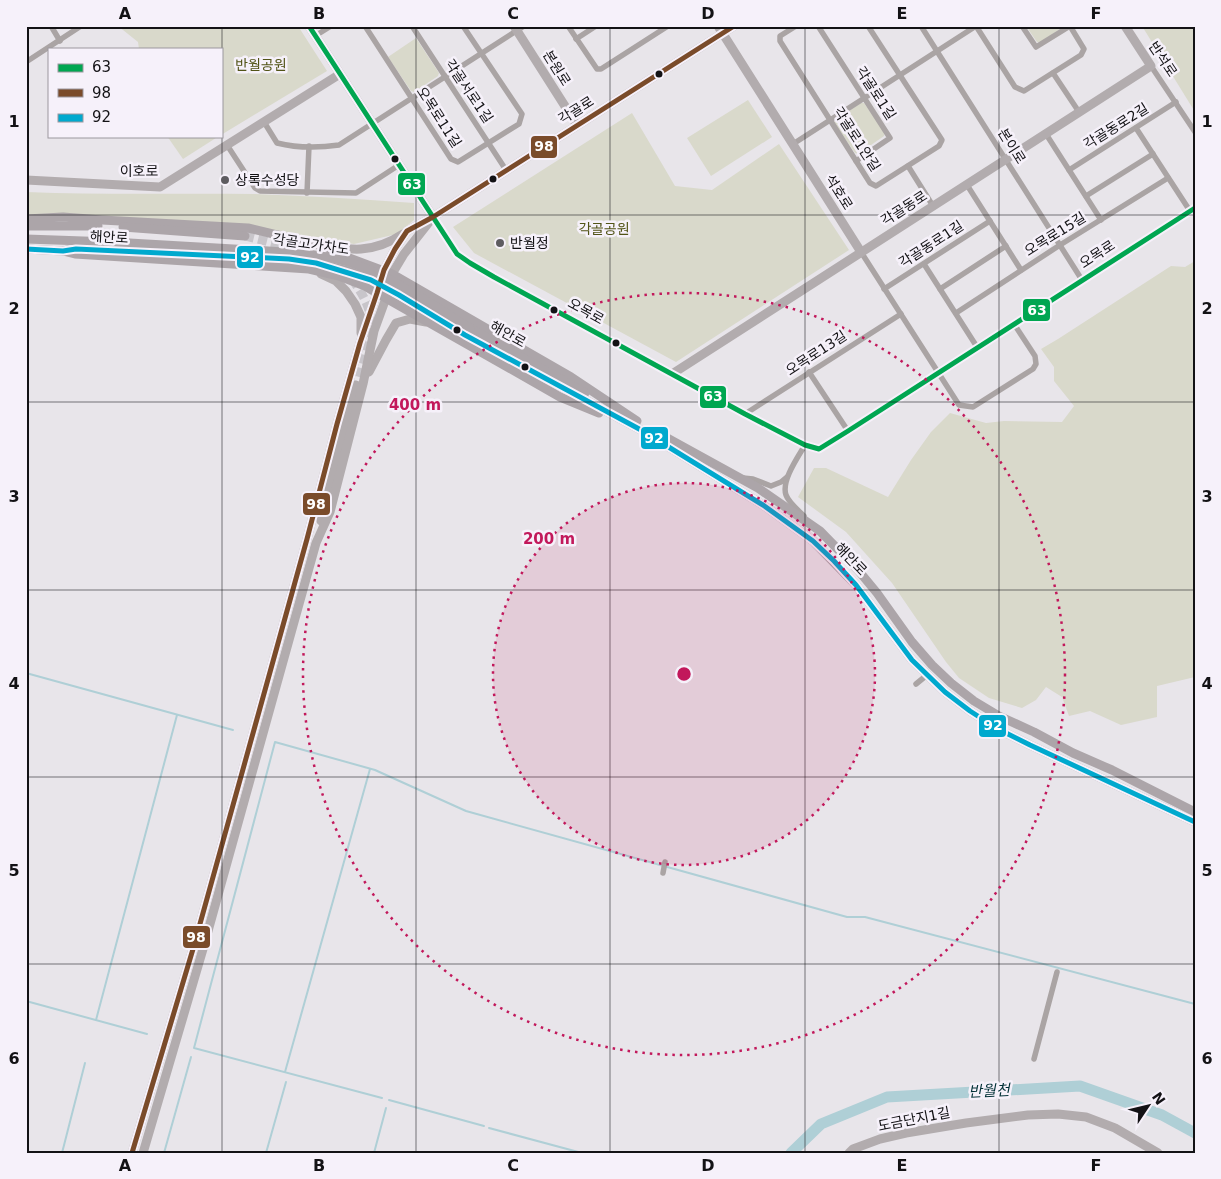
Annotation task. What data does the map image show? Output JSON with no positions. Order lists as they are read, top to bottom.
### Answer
{
  "streets": {
    "main road": [
      "반석로",
      "본원로",
      "각골로",
      "이호로",
      "석호로",
      "각골동로",
      "해안로",
      "각골고가차도",
      "오목로",
      "도금단지1길"
    ],
    "street": [
      "각골서로1길",
      "각골로1길",
      "오목로11길",
      "각골동로2길",
      "각골로1안길",
      "본이로",
      "오목로15길",
      "각골동로1길",
      "오목로13길"
    ]
  },
  "crossings": [
    ["반석로", "각골동로2길"],
    ["반석로", "각골동로"],
    ["본원로", "각골로"],
    ["각골서로1길", "각골로"],
    ["각골서로1길", "오목로11길"],
    ["각골로1길", "각골로1안길"],
    ["각골로", "석호로"],
    ["각골로", "오목로"],
    ["본이로", "각골동로"],
    ["본이로", "오목로15길"],
    ["본이로", "오목로"],
    ["이호로", "오목로"],
    ["석호로", "각골동로"],
    ["석호로", "각골동로1길"],
    ["석호로", "오목로"],
    ["석호로", "오목로13길"],
    ["각골동로", "오목로"],
    ["해안로", "각골고가차도"],
    ["오목로", "오목로13길"]
  ],
  "water": ["반월천"],
  "parks": ["반월공원", "각골공원"],
  "places": ["상록수성당", "반월정"],
  "lines": ["transit line 63", "transit line 98", "transit line 92"],
  "legend": ["63", "98", "92"],
  "north": "top right",
  "grid": {
    "columns": [
      "A",
      "B",
      "C",
      "D",
      "E",
      "F"
    ],
    "rows": [
      "1",
      "2",
      "3",
      "4",
      "5",
      "6"
    ]
  },
  "rings": ["400 m", "200 m"]
}
